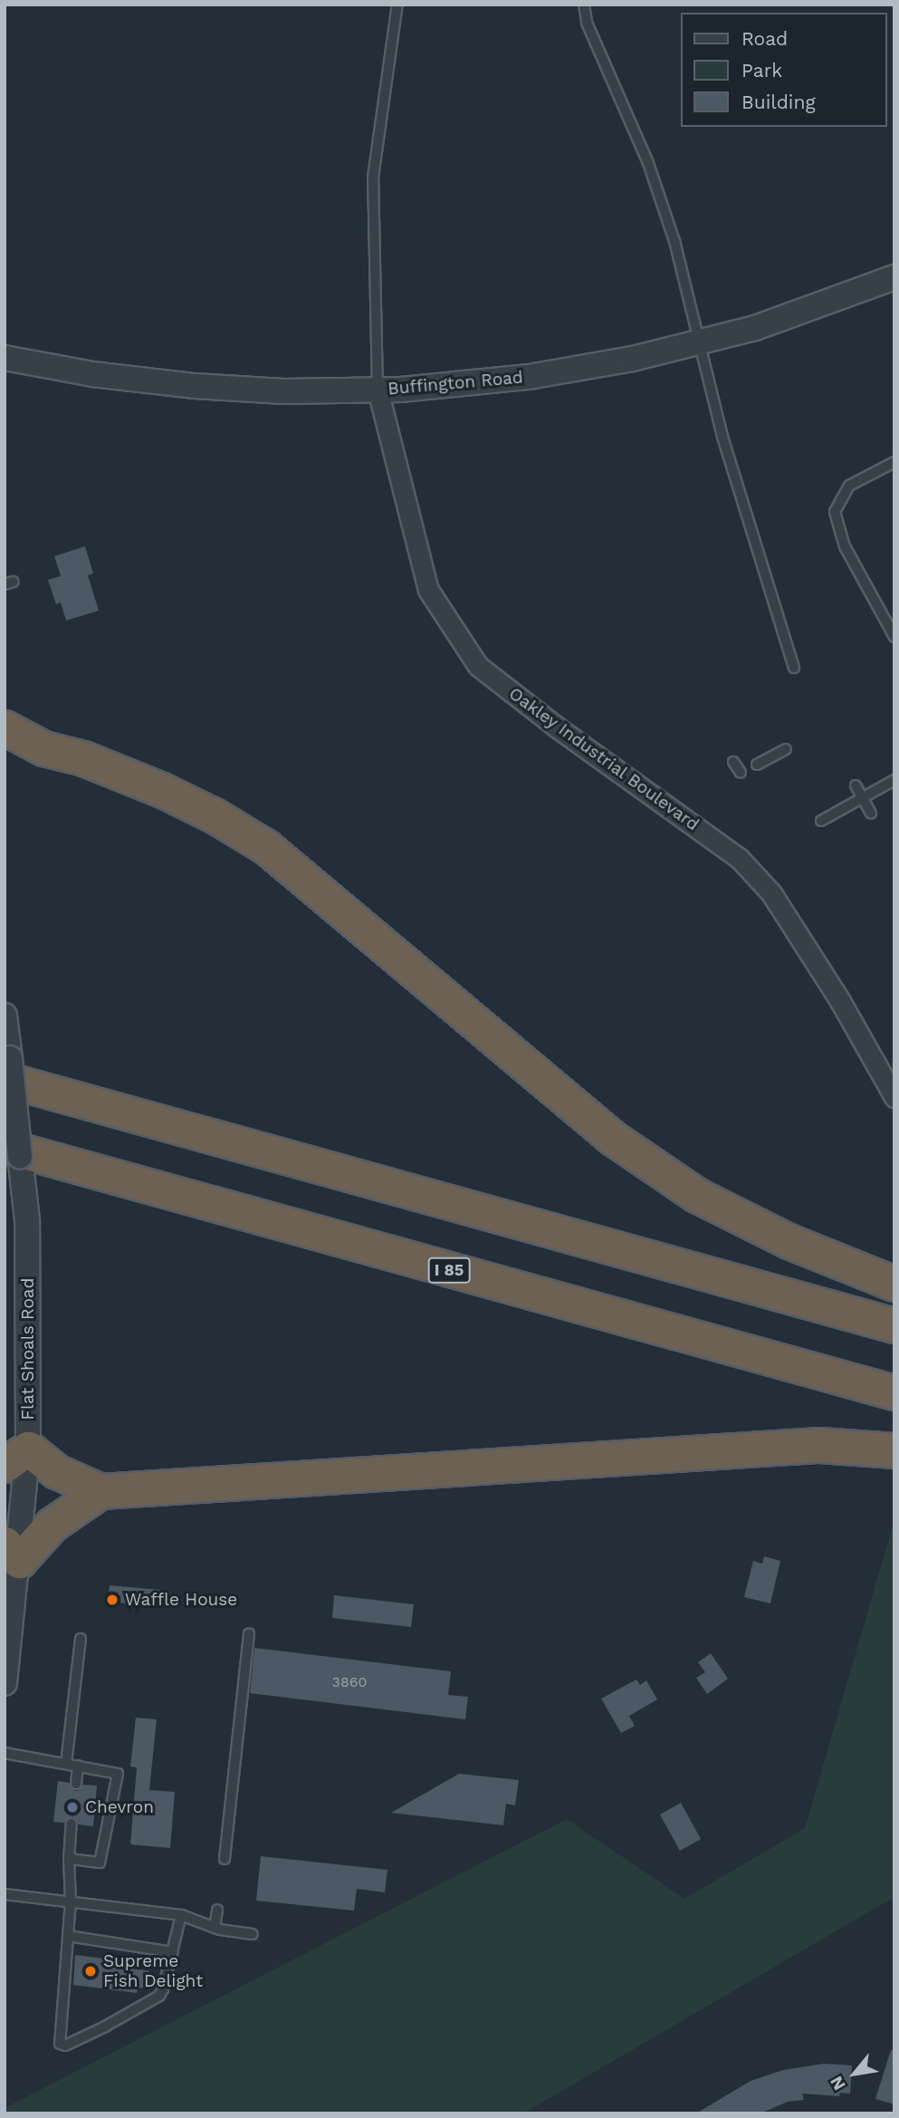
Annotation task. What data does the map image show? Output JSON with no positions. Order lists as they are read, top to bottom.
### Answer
{
  "streets": {
    "highway": ["I 85"],
    "street": ["Buffington Road", "Oakley Industrial Boulevard", "Flat Shoals Road"]
  },
  "crossings": [
    ["Buffington Road", "Oakley Industrial Boulevard"]
  ],
  "places": ["Waffle House", "Chevron", "Supreme Fish Delight"],
  "house_numbers": ["3860"],
  "legend": ["Road", "Park", "Building"],
  "north": "bottom left"
}
